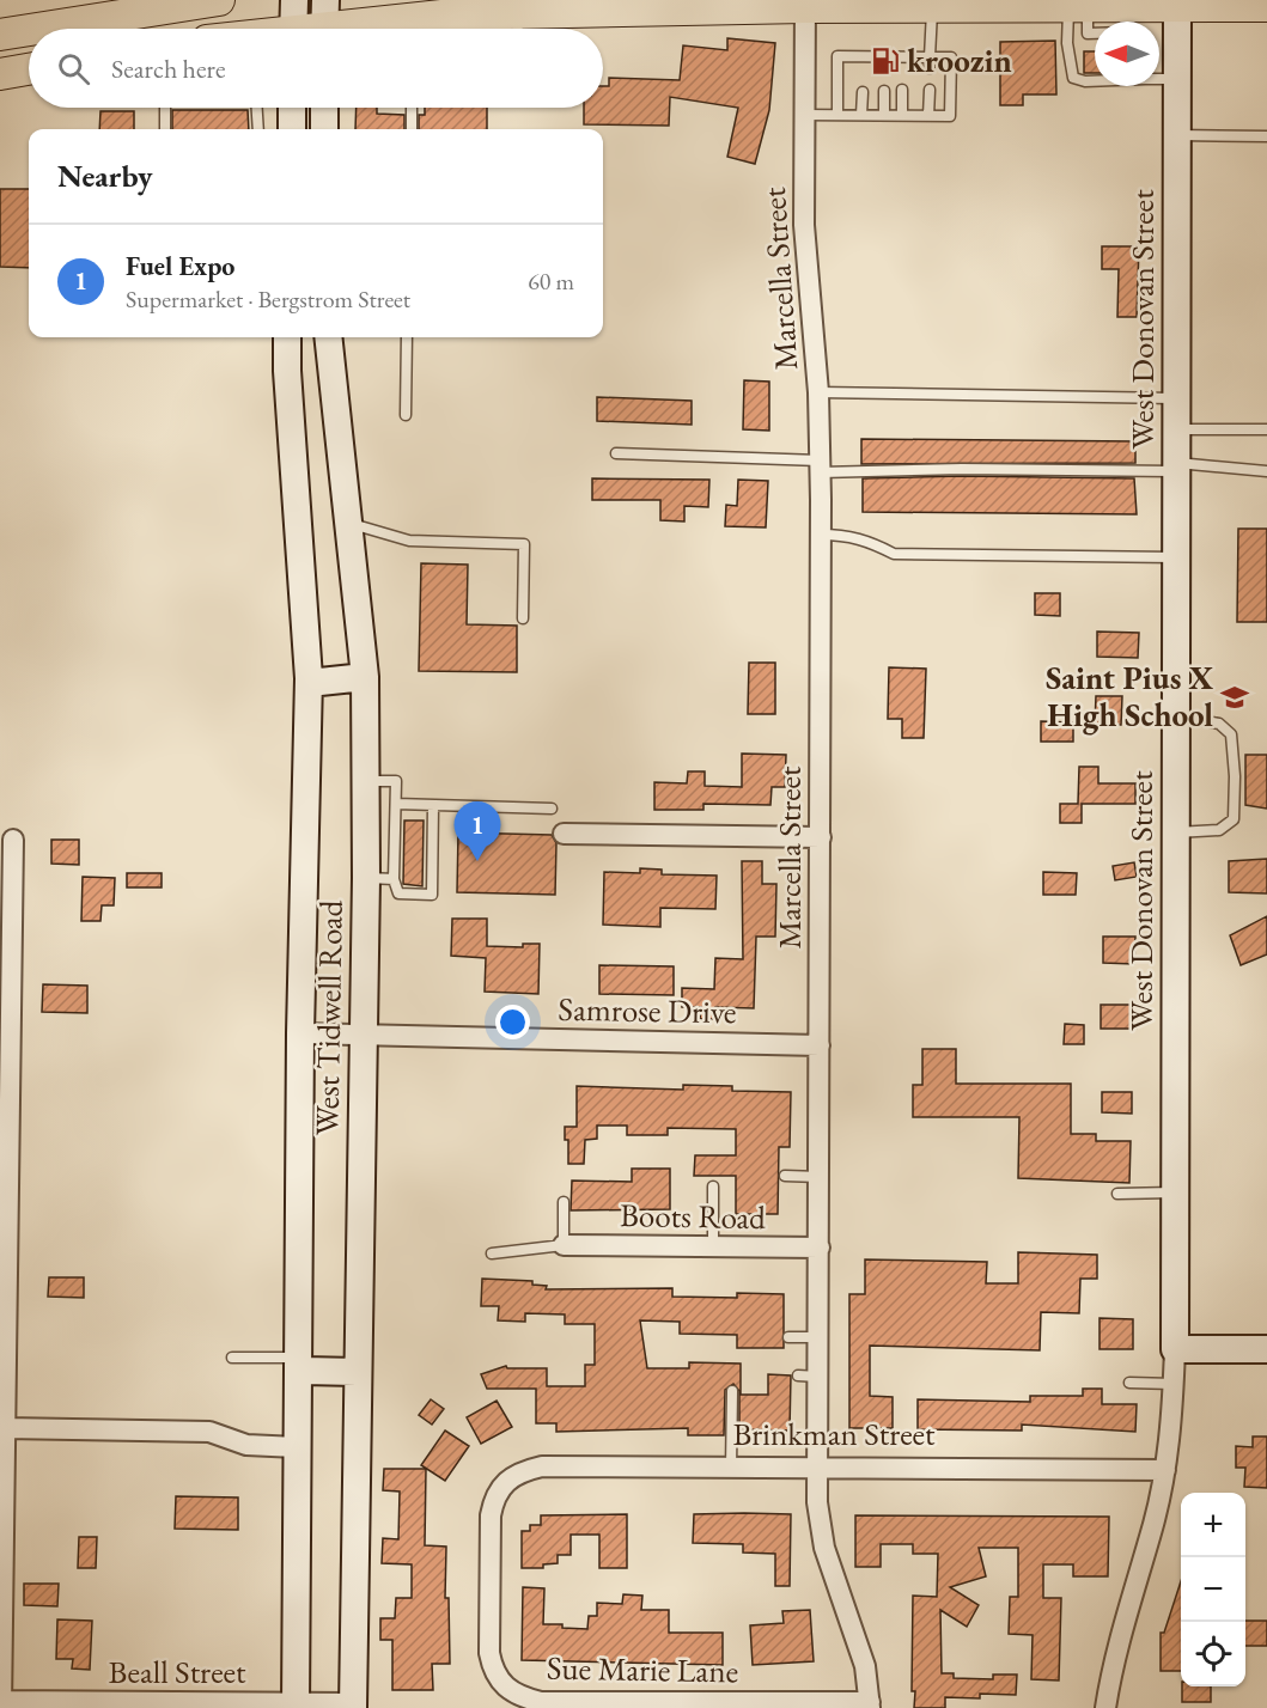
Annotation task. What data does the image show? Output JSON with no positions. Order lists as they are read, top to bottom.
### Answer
{
  "streets": {
    "main road": ["West Donovan Street", "West Tidwell Road"],
    "street": [
      "Marcella Street",
      "Samrose Drive",
      "Boots Road",
      "Brinkman Street",
      "Sue Marie Lane",
      "Beall Street"
    ]
  },
  "crossings": [
    ["Marcella Street", "Samrose Drive"],
    ["Marcella Street", "Boots Road"],
    ["Marcella Street", "Brinkman Street"],
    ["Marcella Street", "Sue Marie Lane"],
    ["West Donovan Street", "Brinkman Street"],
    ["Samrose Drive", "West Tidwell Road"],
    ["West Tidwell Road", "Beall Street"],
    ["Brinkman Street", "Sue Marie Lane"]
  ],
  "places": {
    "fuel station": ["kroozin"],
    "school or university": ["Saint Pius X High School"]
  },
  "north": "left",
  "page": {
    "search": "Search here",
    "heading": "Nearby",
    "list": [
      {
        "mark": "1",
        "name": "Fuel Expo",
        "note": "Supermarket · Bergstrom Street",
        "value": "60 m"
      }
    ],
    "pins": "1",
    "map_buttons": ["+", "−"]
  }
}
